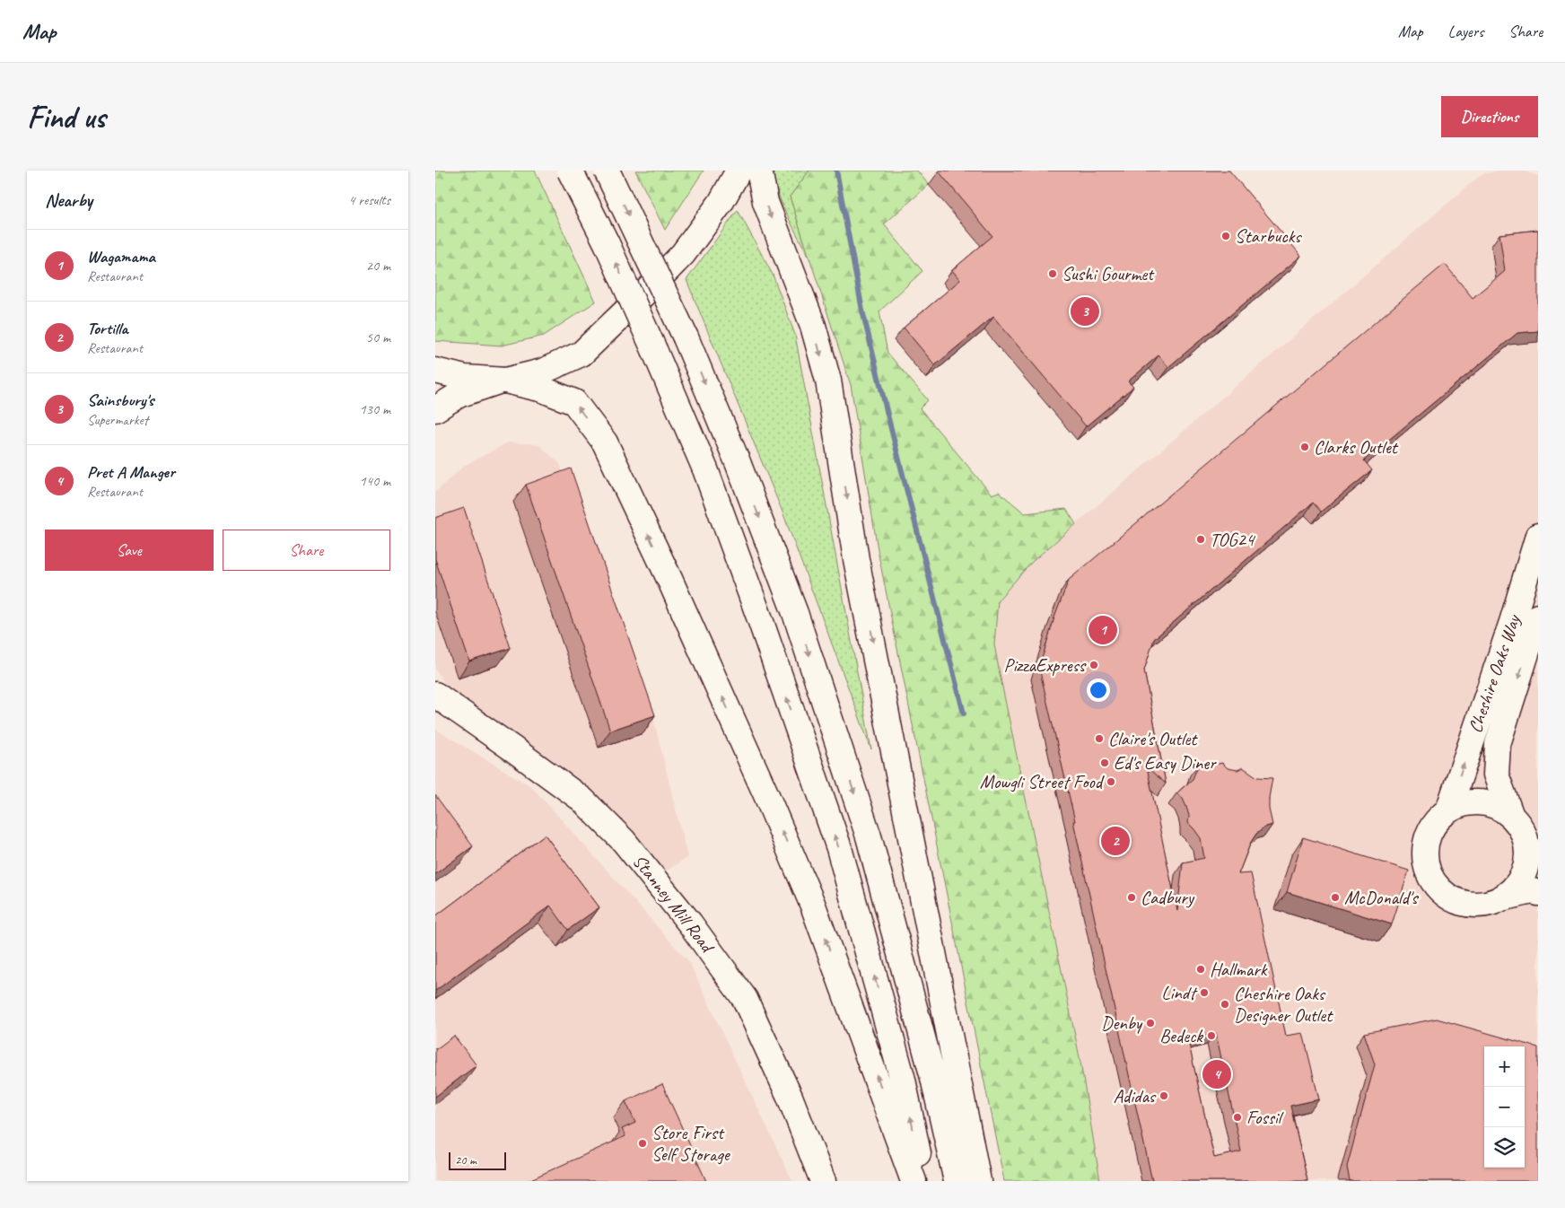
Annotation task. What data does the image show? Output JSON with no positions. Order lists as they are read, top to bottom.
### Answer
{
  "streets": {
    "main road": ["Cheshire Oaks Way", "Stanney Mill Road"]
  },
  "places": [
    "Starbucks",
    "Sushi Gourmet",
    "Clarks Outlet",
    "TOG24",
    "PizzaExpress",
    "Claire's Outlet",
    "Ed's Easy Diner",
    "Mowgli Street Food",
    "Cadbury",
    "McDonald's",
    "Hallmark",
    "Lindt",
    "Cheshire Oaks Designer Outlet",
    "Denby",
    "Bedeck",
    "Adidas",
    "Fossil",
    "Store First Self Storage"
  ],
  "scale_bar": "20 m",
  "page": {
    "header": "Map",
    "nav": ["Map", "Layers", "Share"],
    "buttons": [
      "Directions",
      ["Save", "Share"]
    ],
    "title": "Find us",
    "heading": ["Nearby", "4 results"],
    "list": [
      {
        "mark": "1",
        "name": "Wagamama",
        "note": "Restaurant",
        "value": "20 m"
      },
      {
        "mark": "2",
        "name": "Tortilla",
        "note": "Restaurant",
        "value": "50 m"
      },
      {
        "mark": "3",
        "name": "Sainsbury's",
        "note": "Supermarket",
        "value": "130 m"
      },
      {
        "mark": "4",
        "name": "Pret A Manger",
        "note": "Restaurant",
        "value": "140 m"
      }
    ],
    "pins": [
      "3",
      "1",
      "2",
      "4"
    ],
    "map_buttons": ["+", "−"],
    "scale": "20 m"
  }
}
